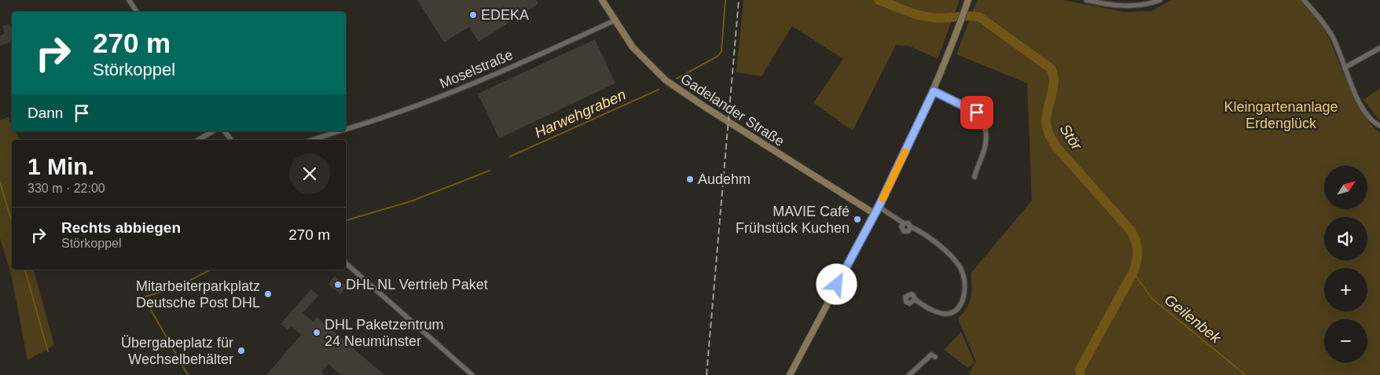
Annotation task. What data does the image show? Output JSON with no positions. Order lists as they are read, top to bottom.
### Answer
{
  "streets": {
    "street": ["Moselstraße", "Gadelander Straße"]
  },
  "crossings": [
    ["Moselstraße", "Gadelander Straße"]
  ],
  "water": ["Harwehgraben", "Stör", "Geilenbek"],
  "parks": ["Kleingartenanlage Erdenglück"],
  "places": [
    "EDEKA",
    "Audehm",
    "MAVIE Café Frühstück Kuchen",
    "DHL NL Vertrieb Paket",
    "Mitarbeiterparkplatz Deutsche Post DHL",
    "DHL Paketzentrum 24 Neumünster",
    "Übergabeplatz für Wechselbehälter"
  ],
  "north": "top right",
  "page": {
    "turn": ["270 m", "Störkoppel"],
    "then": "Dann",
    "heading": ["1 Min.", "330 m · 22:00"],
    "map_buttons": ["+", "−"],
    "list": [
      {
        "name": "Rechts abbiegen",
        "note": "Störkoppel",
        "value": "270 m"
      }
    ]
  }
}
